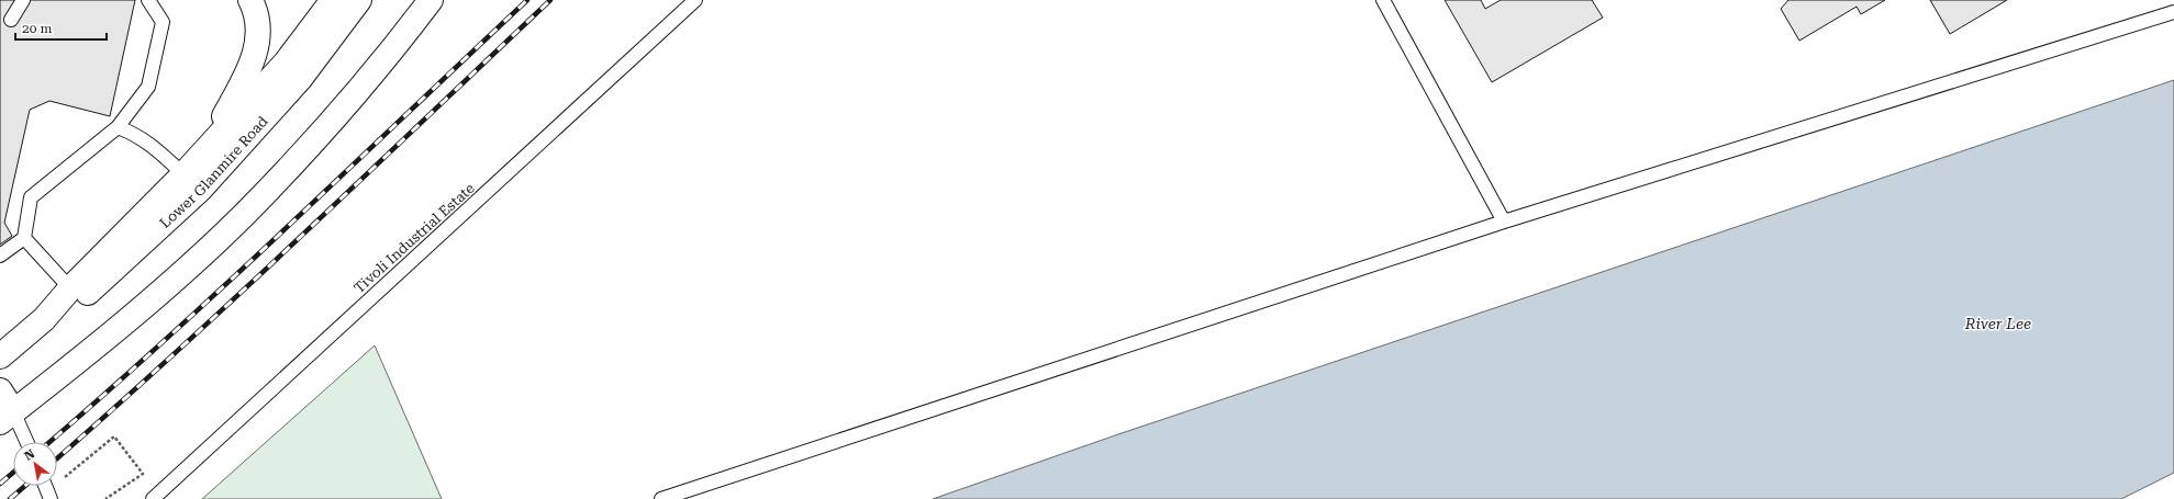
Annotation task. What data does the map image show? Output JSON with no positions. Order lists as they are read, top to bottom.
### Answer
{
  "streets": {
    "main road": ["Lower Glanmire Road"],
    "lane": ["Tivoli Industrial Estate"]
  },
  "water": ["River Lee"],
  "scale_bar": "20 m",
  "north": "top left"
}
